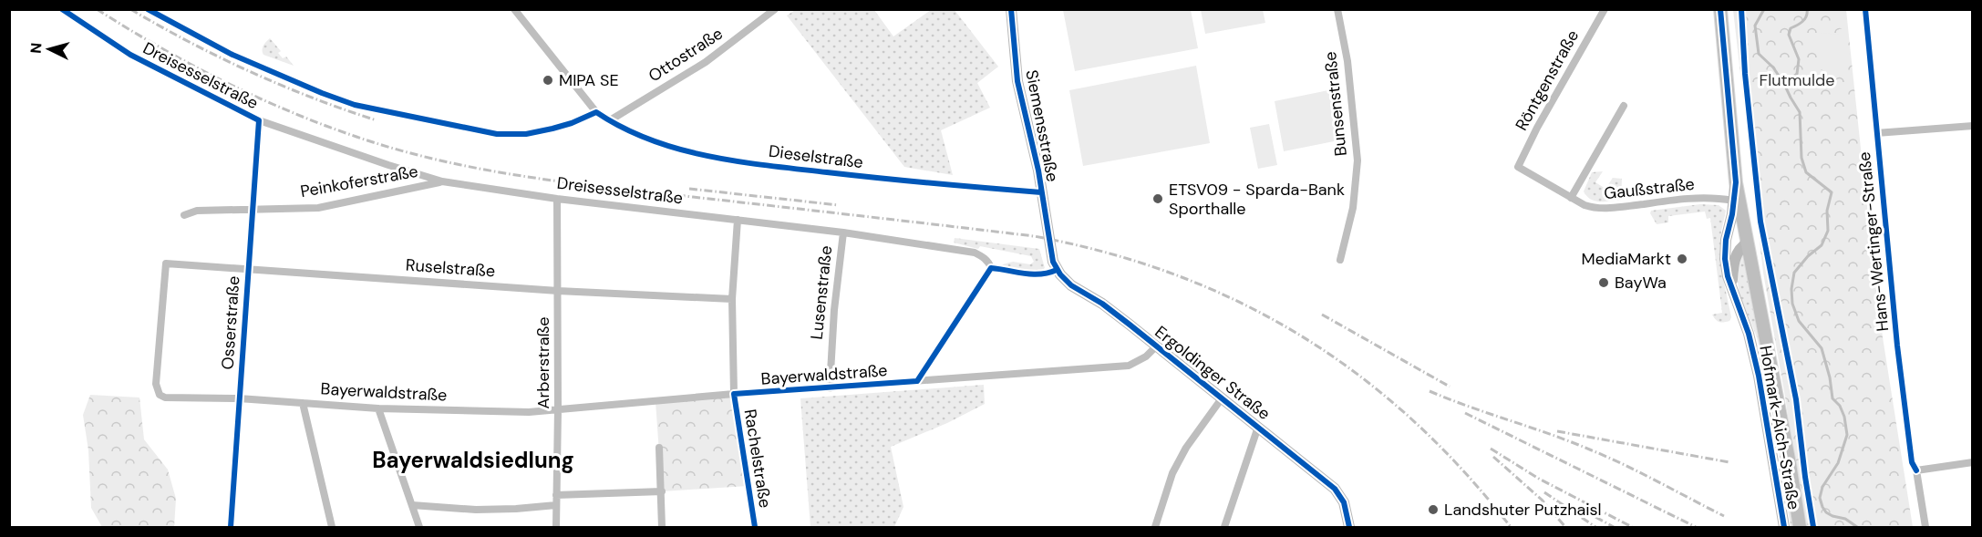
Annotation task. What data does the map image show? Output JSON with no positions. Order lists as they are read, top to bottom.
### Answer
{
  "streets": {
    "main road": ["Siemensstraße", "Ergoldinger Straße", "Hofmark-Aich-Straße"],
    "street": [
      "Ottostraße",
      "Dreisesselstraße",
      "Röntgenstraße",
      "Bunsenstraße",
      "Dieselstraße",
      "Peinkoferstraße",
      "Gaußstraße",
      "Hans-Wertinger-Straße",
      "Ruselstraße",
      "Lusenstraße",
      "Osserstraße",
      "Arberstraße",
      "Bayerwaldstraße",
      "Rachelstraße"
    ]
  },
  "crossings": [
    ["Ottostraße", "Dieselstraße"],
    ["Dreisesselstraße", "Peinkoferstraße"],
    ["Dreisesselstraße", "Lusenstraße"],
    ["Dreisesselstraße", "Osserstraße"],
    ["Dreisesselstraße", "Arberstraße"],
    ["Dreisesselstraße", "Bayerwaldstraße"],
    ["Dreisesselstraße", "Rachelstraße"],
    ["Röntgenstraße", "Gaußstraße"],
    ["Siemensstraße", "Dieselstraße"],
    ["Siemensstraße", "Ergoldinger Straße"],
    ["Peinkoferstraße", "Osserstraße"],
    ["Gaußstraße", "Hofmark-Aich-Straße"],
    ["Ruselstraße", "Osserstraße"],
    ["Ruselstraße", "Arberstraße"],
    ["Ruselstraße", "Bayerwaldstraße"],
    ["Ruselstraße", "Rachelstraße"],
    ["Lusenstraße", "Bayerwaldstraße"],
    ["Osserstraße", "Bayerwaldstraße"],
    ["Arberstraße", "Bayerwaldstraße"],
    ["Ergoldinger Straße", "Bayerwaldstraße"],
    ["Bayerwaldstraße", "Rachelstraße"]
  ],
  "districts": ["Bayerwaldsiedlung"],
  "parks": ["Flutmulde"],
  "places": [
    "MIPA SE",
    "ETSV09 - Sparda-Bank Sporthalle",
    "MediaMarkt",
    "BayWa",
    "Landshuter Putzhaisl"
  ],
  "north": "left"
}
